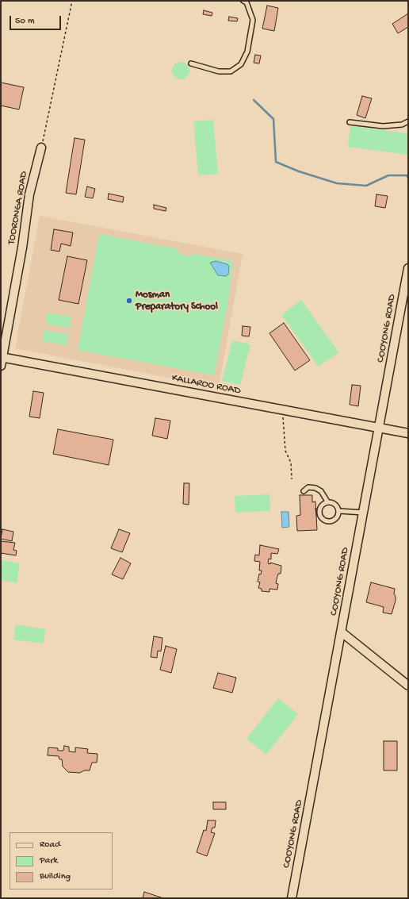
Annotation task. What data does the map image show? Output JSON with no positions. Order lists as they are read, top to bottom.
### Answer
{
  "streets": {
    "street": ["TOORONGA ROAD", "COOYONG ROAD", "KALLAROO ROAD"]
  },
  "crossings": [
    ["TOORONGA ROAD", "KALLAROO ROAD"],
    ["COOYONG ROAD", "KALLAROO ROAD"]
  ],
  "places": ["Mosman Preparatory School"],
  "legend": ["Road", "Park", "Building"],
  "scale_bar": "50 m"
}
